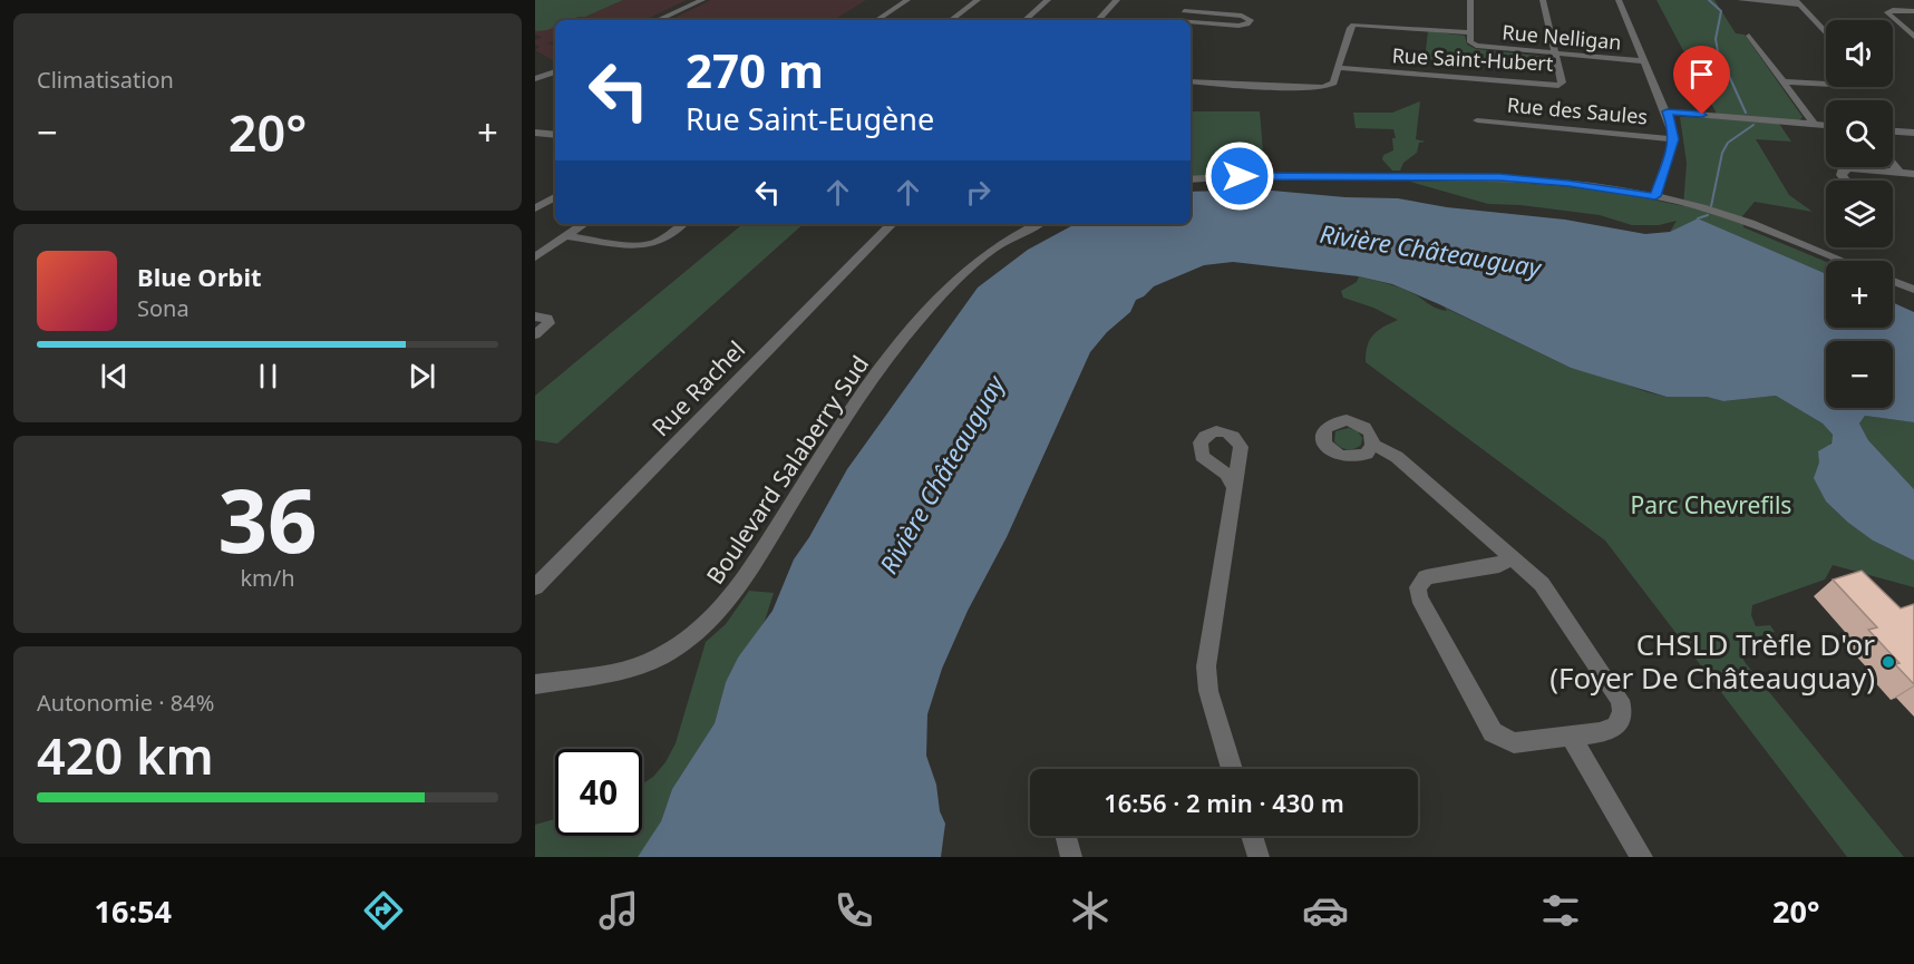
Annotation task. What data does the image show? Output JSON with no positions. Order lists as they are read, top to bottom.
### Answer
{
  "streets": {
    "street": [
      "Rue Nelligan",
      "Rue Saint-Hubert",
      "Rue des Saules",
      "Rue Rachel",
      "Boulevard Salaberry Sud"
    ]
  },
  "crossings": [
    ["Rue Nelligan", "Rue Saint-Hubert"]
  ],
  "water": ["Rivière Châteauguay"],
  "parks": ["Parc Chevrefils"],
  "places": ["CHSLD Trèfle D'or (Foyer De Châteauguay)"],
  "page": {
    "tile": [
      "Climatisation",
      ["36", "km/h"],
      ["Autonomie · 84%", "420 km"]
    ],
    "map_buttons": ["+", "−"],
    "turn": ["270 m", "Rue Saint-Eugène"],
    "heat": ["−", "20°", "+"],
    "song": ["Blue Orbit", "Sona"],
    "limit": "40",
    "trip": "16:56 · 2 min · 430 m",
    "tabs": ["16:54", "20°"]
  }
}
